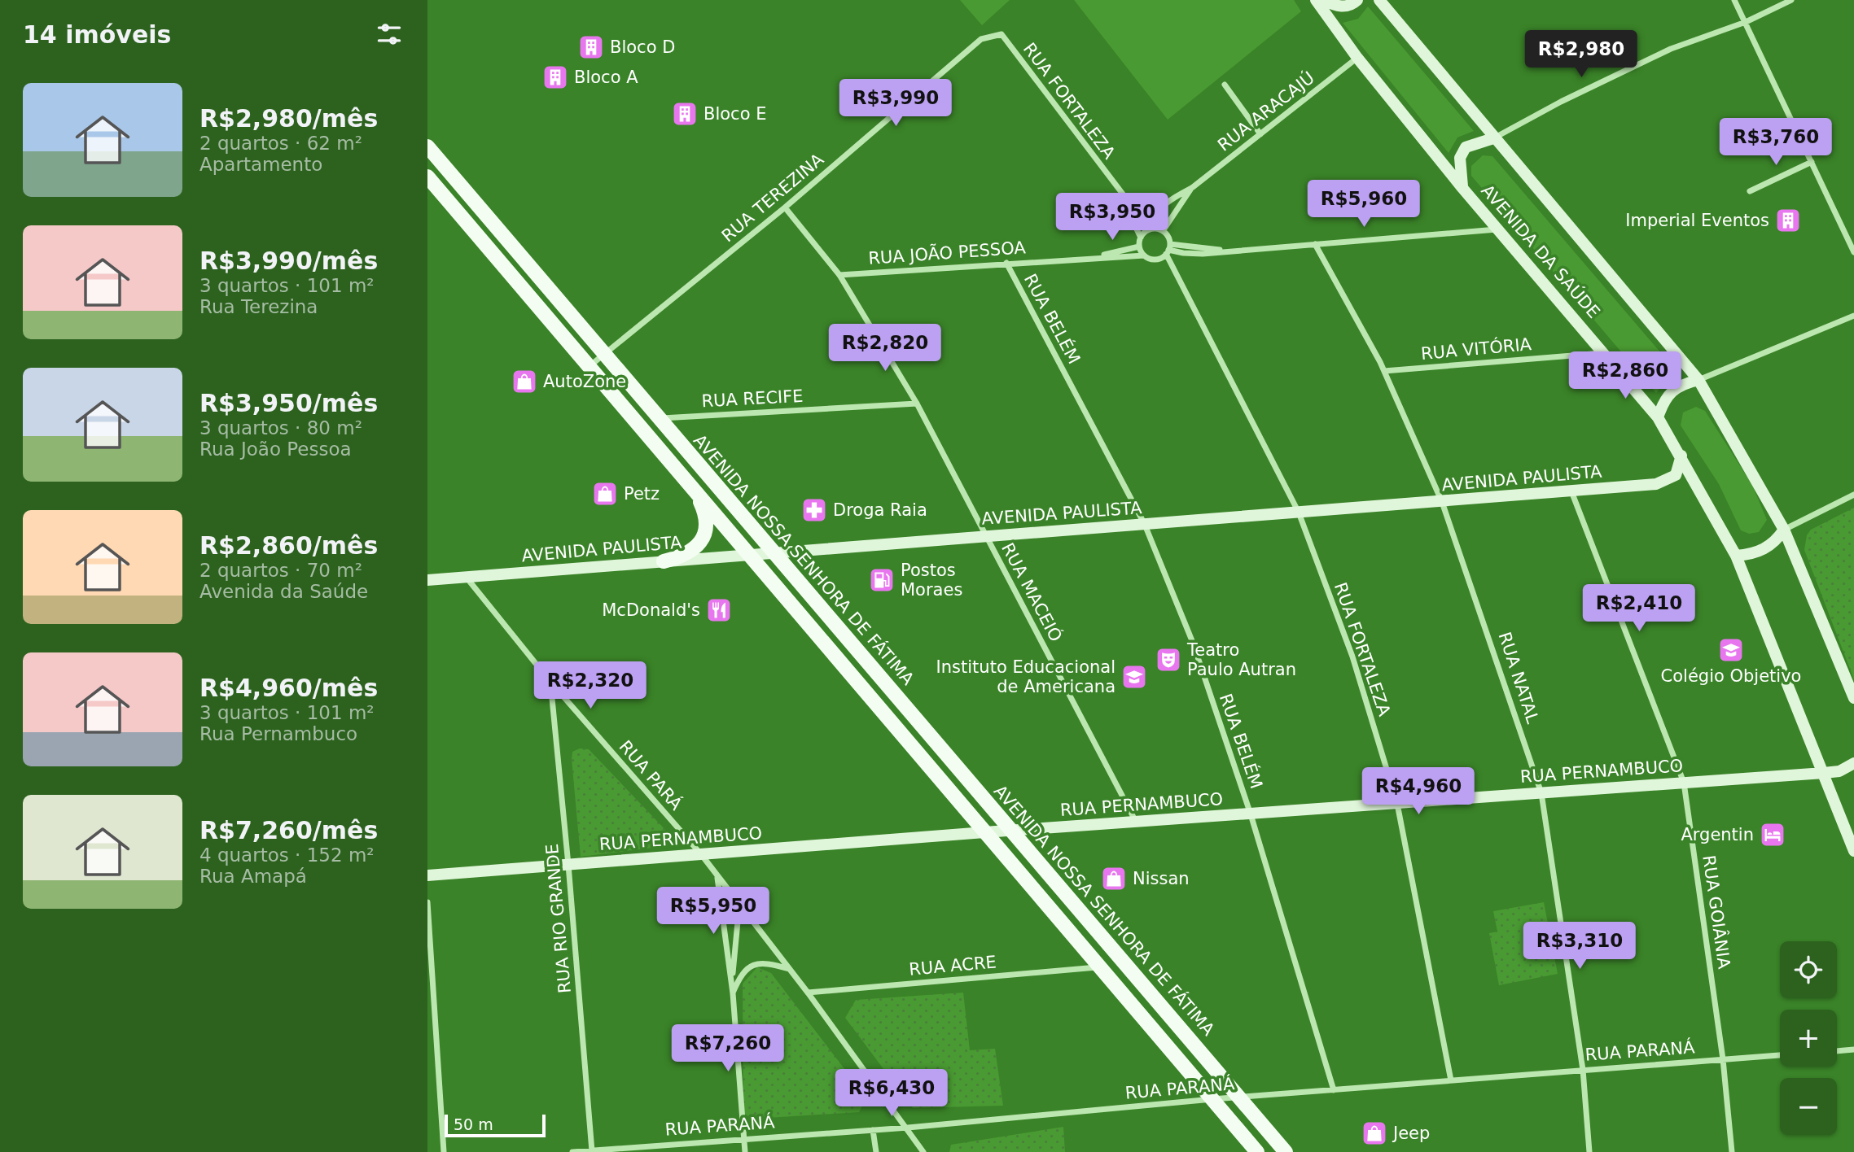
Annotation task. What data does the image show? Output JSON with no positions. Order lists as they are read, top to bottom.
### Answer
{
  "streets": {
    "main road": [
      "AVENIDA DA SAÚDE",
      "AVENIDA PAULISTA",
      "AVENIDA NOSSA SENHORA DE FÁTIMA",
      "RUA PERNAMBUCO"
    ],
    "street": [
      "RUA FORTALEZA",
      "RUA ARACAJÚ",
      "RUA TEREZINA",
      "RUA JOÃO PESSOA",
      "RUA BELÉM",
      "RUA VITÓRIA",
      "RUA RECIFE",
      "RUA MACEIÓ",
      "RUA NATAL",
      "RUA PARÁ",
      "RUA GOIÂNIA",
      "RUA RIO GRANDE",
      "RUA ACRE",
      "RUA PARANÁ"
    ]
  },
  "crossings": [
    ["RUA FORTALEZA", "RUA ARACAJÚ"],
    ["RUA FORTALEZA", "RUA TEREZINA"],
    ["RUA FORTALEZA", "RUA JOÃO PESSOA"],
    ["RUA FORTALEZA", "AVENIDA PAULISTA"],
    ["RUA FORTALEZA", "RUA PERNAMBUCO"],
    ["RUA FORTALEZA", "RUA PARANÁ"],
    ["RUA ARACAJÚ", "AVENIDA DA SAÚDE"],
    ["RUA ARACAJÚ", "RUA JOÃO PESSOA"],
    ["RUA TEREZINA", "AVENIDA NOSSA SENHORA DE FÁTIMA"],
    ["RUA TEREZINA", "RUA MACEIÓ"],
    ["AVENIDA DA SAÚDE", "RUA VITÓRIA"],
    ["AVENIDA DA SAÚDE", "AVENIDA PAULISTA"],
    ["AVENIDA DA SAÚDE", "RUA PERNAMBUCO"],
    ["RUA JOÃO PESSOA", "RUA BELÉM"],
    ["RUA JOÃO PESSOA", "RUA MACEIÓ"],
    ["RUA BELÉM", "AVENIDA PAULISTA"],
    ["RUA BELÉM", "RUA PERNAMBUCO"],
    ["RUA BELÉM", "RUA PARANÁ"],
    ["RUA VITÓRIA", "RUA NATAL"],
    ["RUA RECIFE", "AVENIDA NOSSA SENHORA DE FÁTIMA"],
    ["RUA RECIFE", "RUA MACEIÓ"],
    ["AVENIDA PAULISTA", "AVENIDA NOSSA SENHORA DE FÁTIMA"],
    ["AVENIDA PAULISTA", "RUA MACEIÓ"],
    ["AVENIDA PAULISTA", "RUA NATAL"],
    ["AVENIDA PAULISTA", "RUA PARÁ"],
    ["AVENIDA PAULISTA", "RUA GOIÂNIA"],
    ["AVENIDA NOSSA SENHORA DE FÁTIMA", "RUA PERNAMBUCO"],
    ["AVENIDA NOSSA SENHORA DE FÁTIMA", "RUA PARANÁ"],
    ["RUA MACEIÓ", "RUA PERNAMBUCO"],
    ["RUA NATAL", "RUA PERNAMBUCO"],
    ["RUA NATAL", "RUA PARANÁ"],
    ["RUA PERNAMBUCO", "RUA PARÁ"],
    ["RUA PERNAMBUCO", "RUA GOIÂNIA"],
    ["RUA PERNAMBUCO", "RUA RIO GRANDE"],
    ["RUA PARÁ", "RUA RIO GRANDE"],
    ["RUA PARÁ", "RUA ACRE"],
    ["RUA PARÁ", "RUA PARANÁ"],
    ["RUA GOIÂNIA", "RUA PARANÁ"],
    ["RUA RIO GRANDE", "RUA PARANÁ"]
  ],
  "places": {
    "building": [
      "Bloco D",
      "Bloco A",
      "Bloco E",
      "Imperial Eventos"
    ],
    "shop": [
      "AutoZone",
      "Petz",
      "Nissan",
      "Jeep"
    ],
    "pharmacy": ["Droga Raia"],
    "fuel station": ["Postos Moraes"],
    "restaurant": ["McDonald's"],
    "school or university": ["Colégio Objetivo", "Instituto Educacional de Americana"],
    "theatre": ["Teatro Paulo Autran"],
    "hotel": ["Argentin"]
  },
  "scale_bar": "50 m",
  "page": {
    "heading": "14 imóveis",
    "price": [
      "R$2,980",
      "R$3,990",
      "R$3,760",
      "R$5,960",
      "R$3,950",
      "R$2,820",
      "R$2,860",
      "R$2,410",
      "R$2,320",
      "R$4,960",
      "R$5,950",
      "R$3,310",
      "R$7,260",
      "R$6,430"
    ],
    "list": [
      {
        "name": "R$2,980/mês",
        "note": "2 quartos · 62 m² · Apartamento"
      },
      {
        "name": "R$3,990/mês",
        "note": "3 quartos · 101 m² · Rua Terezina"
      },
      {
        "name": "R$3,950/mês",
        "note": "3 quartos · 80 m² · Rua João Pessoa"
      },
      {
        "name": "R$2,860/mês",
        "note": "2 quartos · 70 m² · Avenida da Saúde"
      },
      {
        "name": "R$4,960/mês",
        "note": "3 quartos · 101 m² · Rua Pernambuco"
      },
      {
        "name": "R$7,260/mês",
        "note": "4 quartos · 152 m² · Rua Amapá"
      }
    ],
    "map_buttons": ["+", "−"],
    "scale": "50 m"
  }
}
